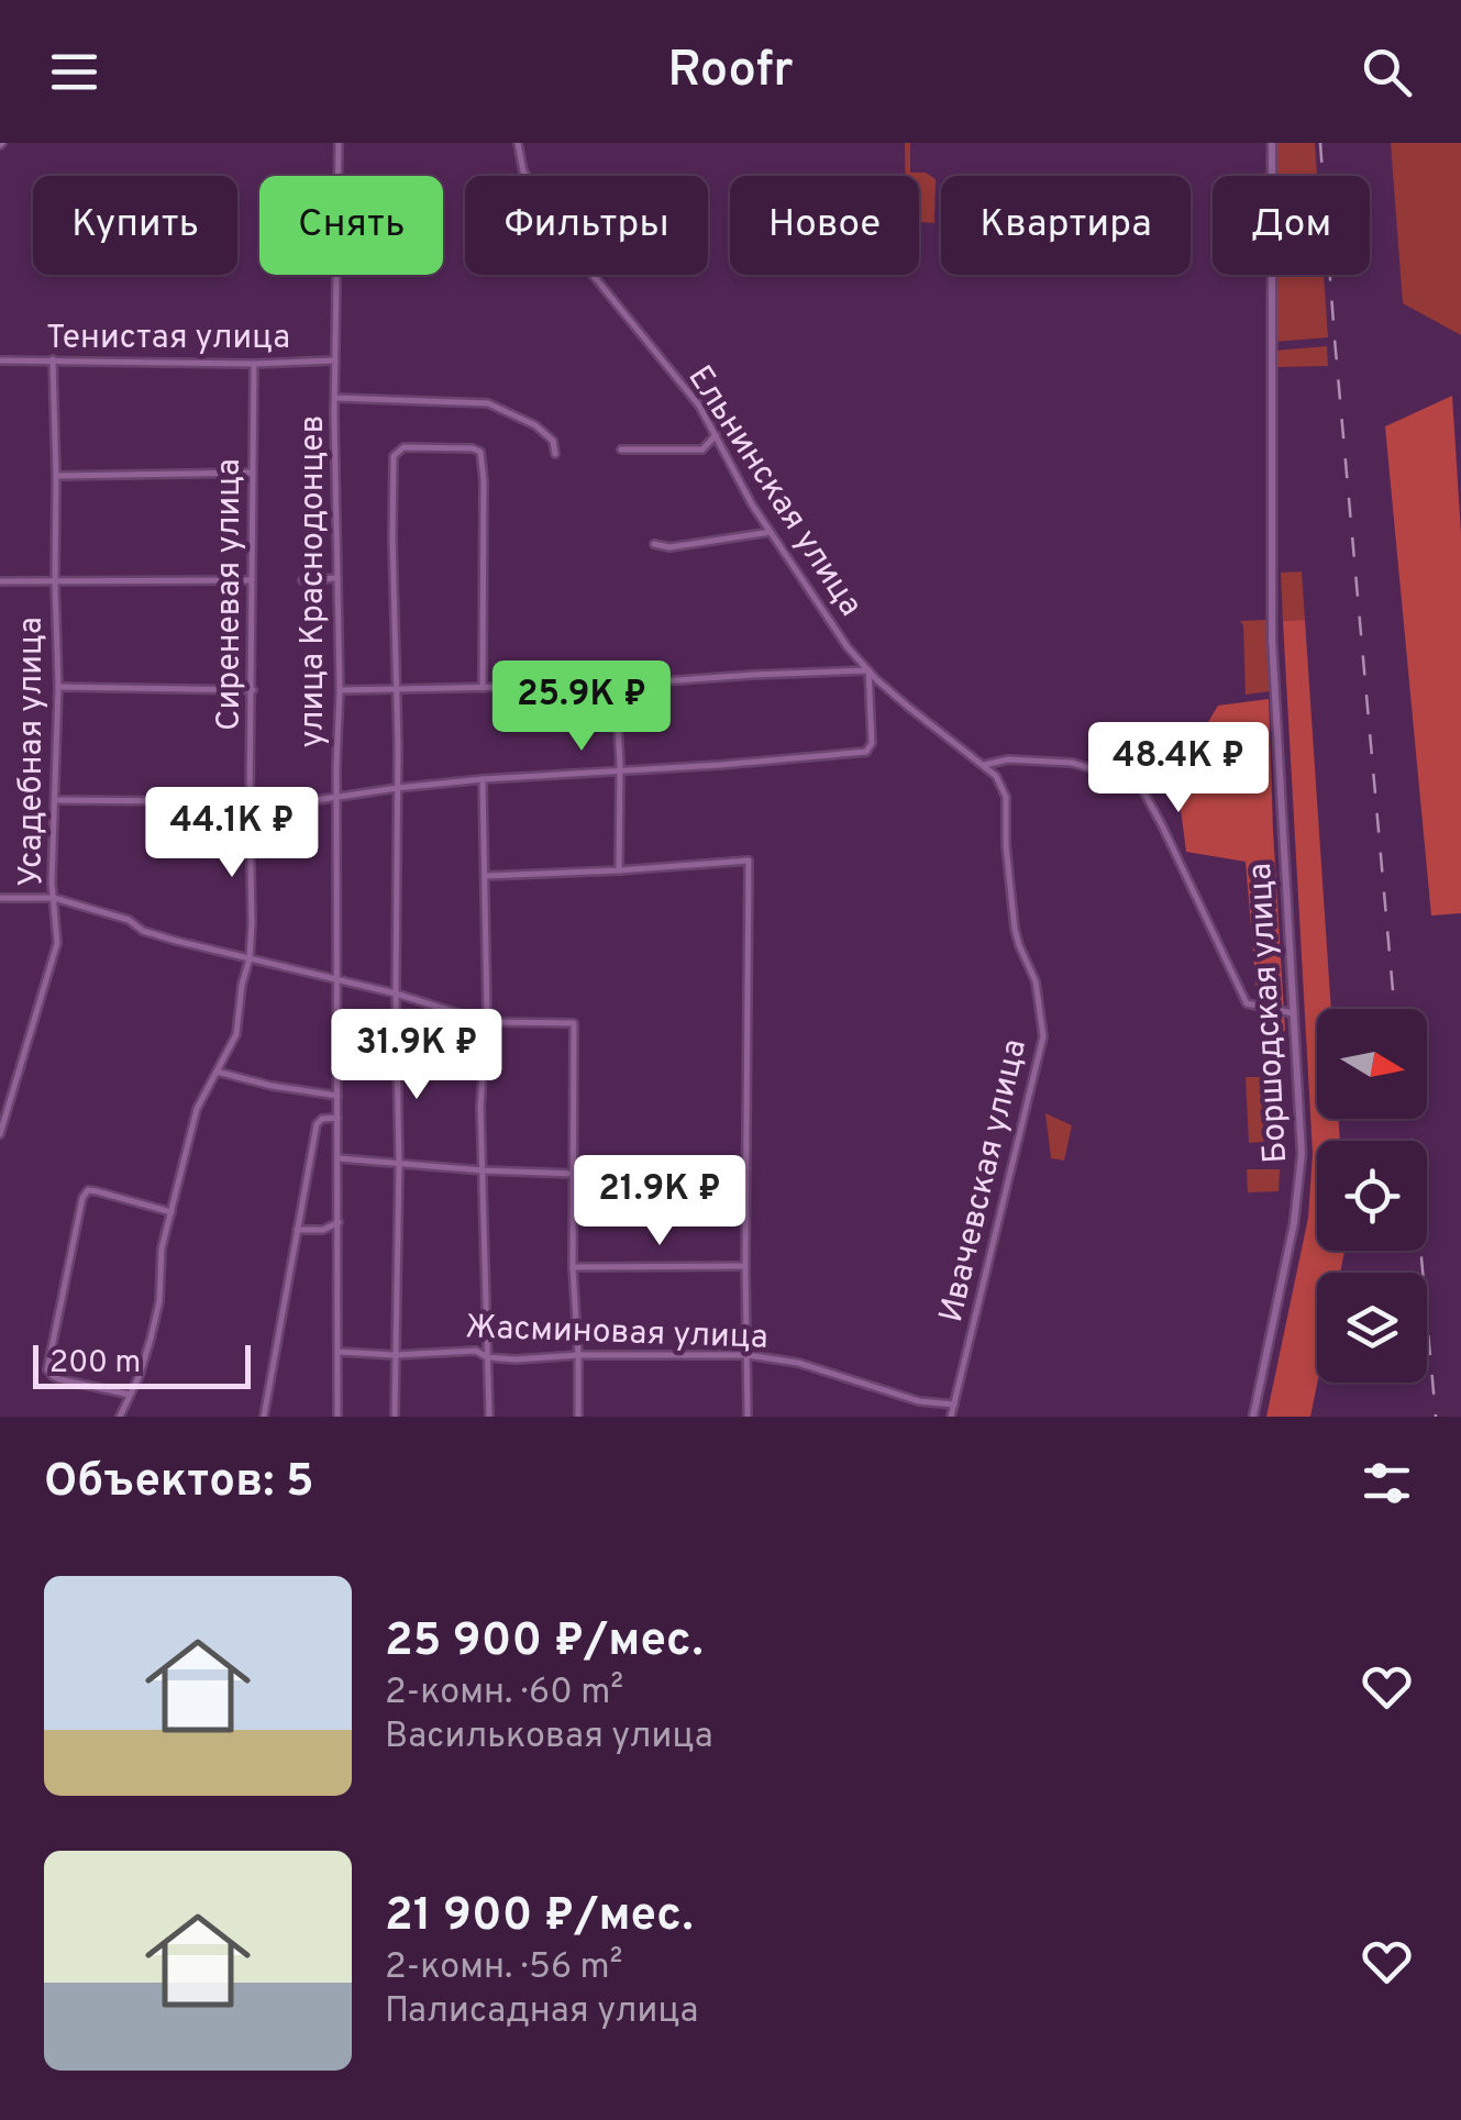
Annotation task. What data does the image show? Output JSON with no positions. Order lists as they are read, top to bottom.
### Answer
{
  "streets": {
    "street": [
      "Тенистая улица",
      "Ельнинская улица",
      "улица Краснодонцев",
      "Сиреневая улица",
      "Усадебная улица",
      "Боршодская улица",
      "Ивачевская улица",
      "Жасминовая улица"
    ]
  },
  "crossings": [
    ["Тенистая улица", "улица Краснодонцев"],
    ["Тенистая улица", "Сиреневая улица"],
    ["Тенистая улица", "Усадебная улица"],
    ["Ельнинская улица", "Ивачевская улица"],
    ["улица Краснодонцев", "Жасминовая улица"],
    ["Ивачевская улица", "Жасминовая улица"]
  ],
  "scale_bar": "200 m",
  "north": "right",
  "page": {
    "header": "Roofr",
    "chip": [
      "Купить",
      "Снять",
      "Фильтры",
      "Новое",
      "Квартира",
      "Дом"
    ],
    "price": [
      "25.9K ₽",
      "48.4K ₽",
      "44.1K ₽",
      "31.9K ₽",
      "21.9K ₽"
    ],
    "scale": "200 m",
    "heading": "Объектов: 5",
    "list": [
      {
        "name": "25 900 ₽/мес.",
        "note": "2-комн. · 60 m² · Васильковая улица"
      },
      {
        "name": "21 900 ₽/мес.",
        "note": "2-комн. · 56 m² · Палисадная улица"
      }
    ]
  }
}
